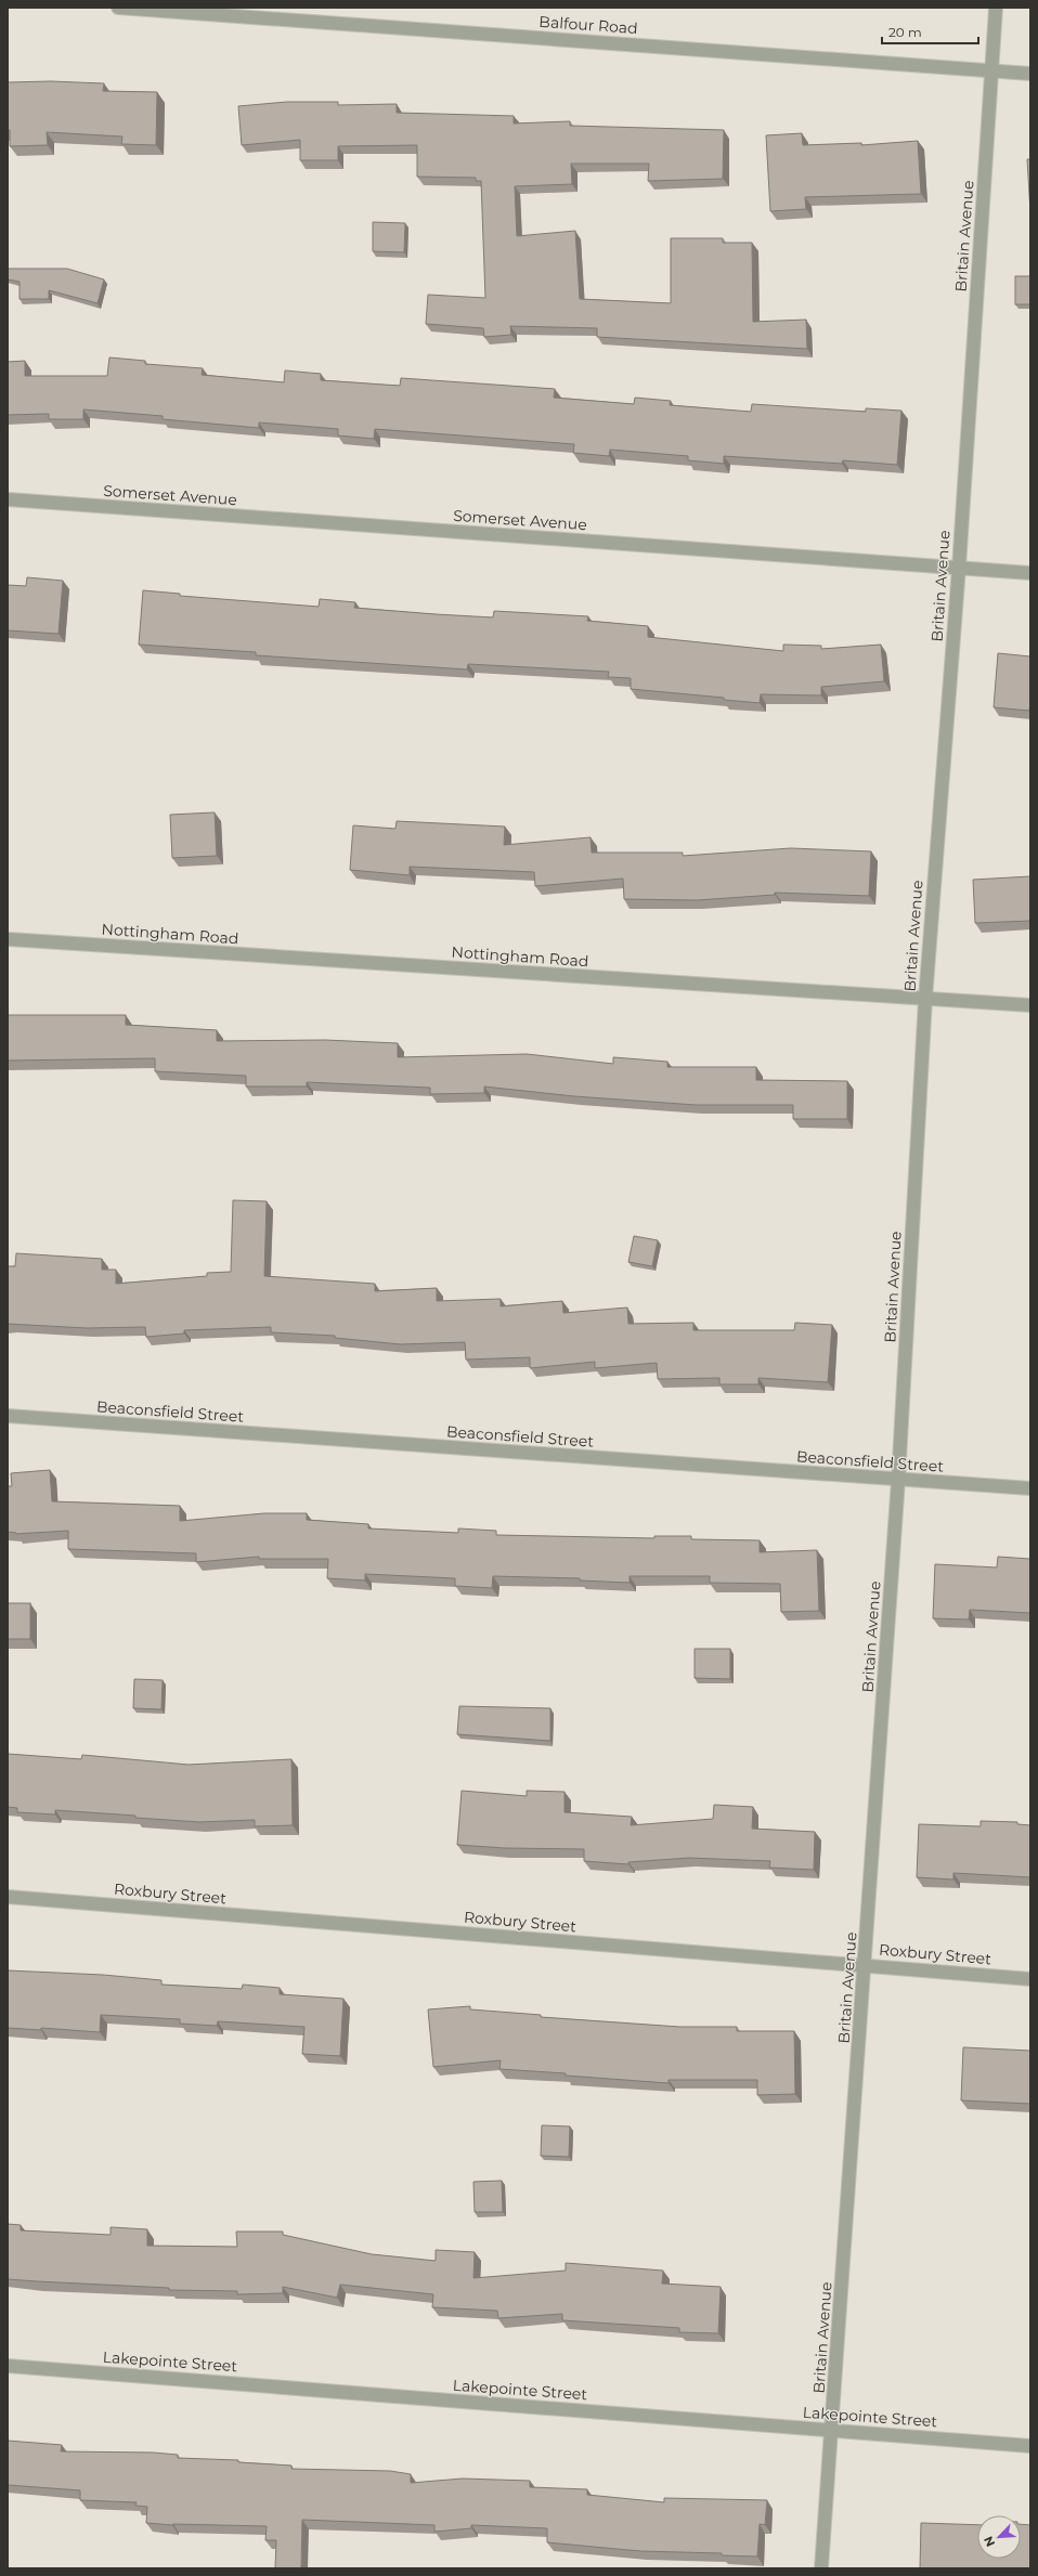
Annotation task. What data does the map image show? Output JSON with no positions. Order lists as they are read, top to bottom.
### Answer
{
  "streets": {
    "street": [
      "Balfour Road",
      "Britain Avenue",
      "Somerset Avenue",
      "Nottingham Road",
      "Beaconsfield Street",
      "Roxbury Street",
      "Lakepointe Street"
    ]
  },
  "crossings": [
    ["Balfour Road", "Britain Avenue"],
    ["Britain Avenue", "Somerset Avenue"],
    ["Britain Avenue", "Nottingham Road"],
    ["Britain Avenue", "Beaconsfield Street"],
    ["Britain Avenue", "Roxbury Street"],
    ["Britain Avenue", "Lakepointe Street"]
  ],
  "scale_bar": "20 m",
  "north": "bottom left"
}
